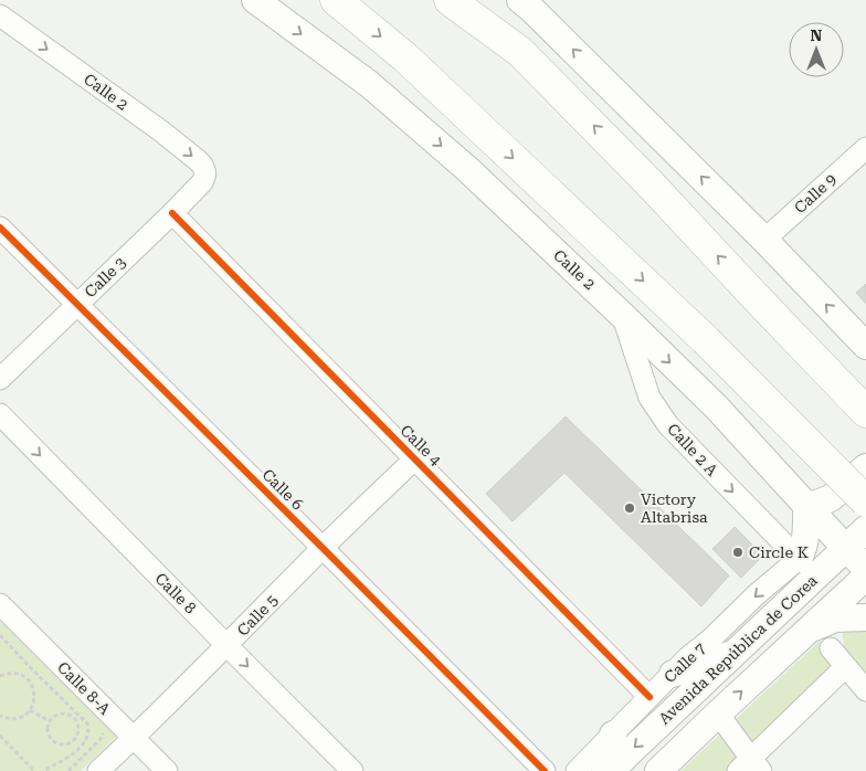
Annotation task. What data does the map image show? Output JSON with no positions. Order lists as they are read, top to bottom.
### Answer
{
  "streets": {
    "main road": ["Calle 2", "Avenida República de Corea"],
    "street": [
      "Calle 9",
      "Calle 3",
      "Calle 4",
      "Calle 2 A",
      "Calle 6",
      "Calle 8",
      "Calle 5",
      "Calle 7",
      "Calle 8-A"
    ]
  },
  "crossings": [
    ["Calle 2", "Calle 3"],
    ["Calle 2", "Calle 2 A"],
    ["Calle 2", "Avenida República de Corea"],
    ["Calle 3", "Calle 4"],
    ["Calle 3", "Calle 6"],
    ["Calle 4", "Calle 5"],
    ["Calle 4", "Calle 7"],
    ["Calle 2 A", "Calle 7"],
    ["Calle 6", "Calle 5"],
    ["Calle 8", "Calle 5"],
    ["Calle 5", "Calle 8-A"]
  ],
  "one_way": ["Calle 2 A", "Calle 8"],
  "places": ["Victory Altabrisa", "Circle K"],
  "north": "top"
}
